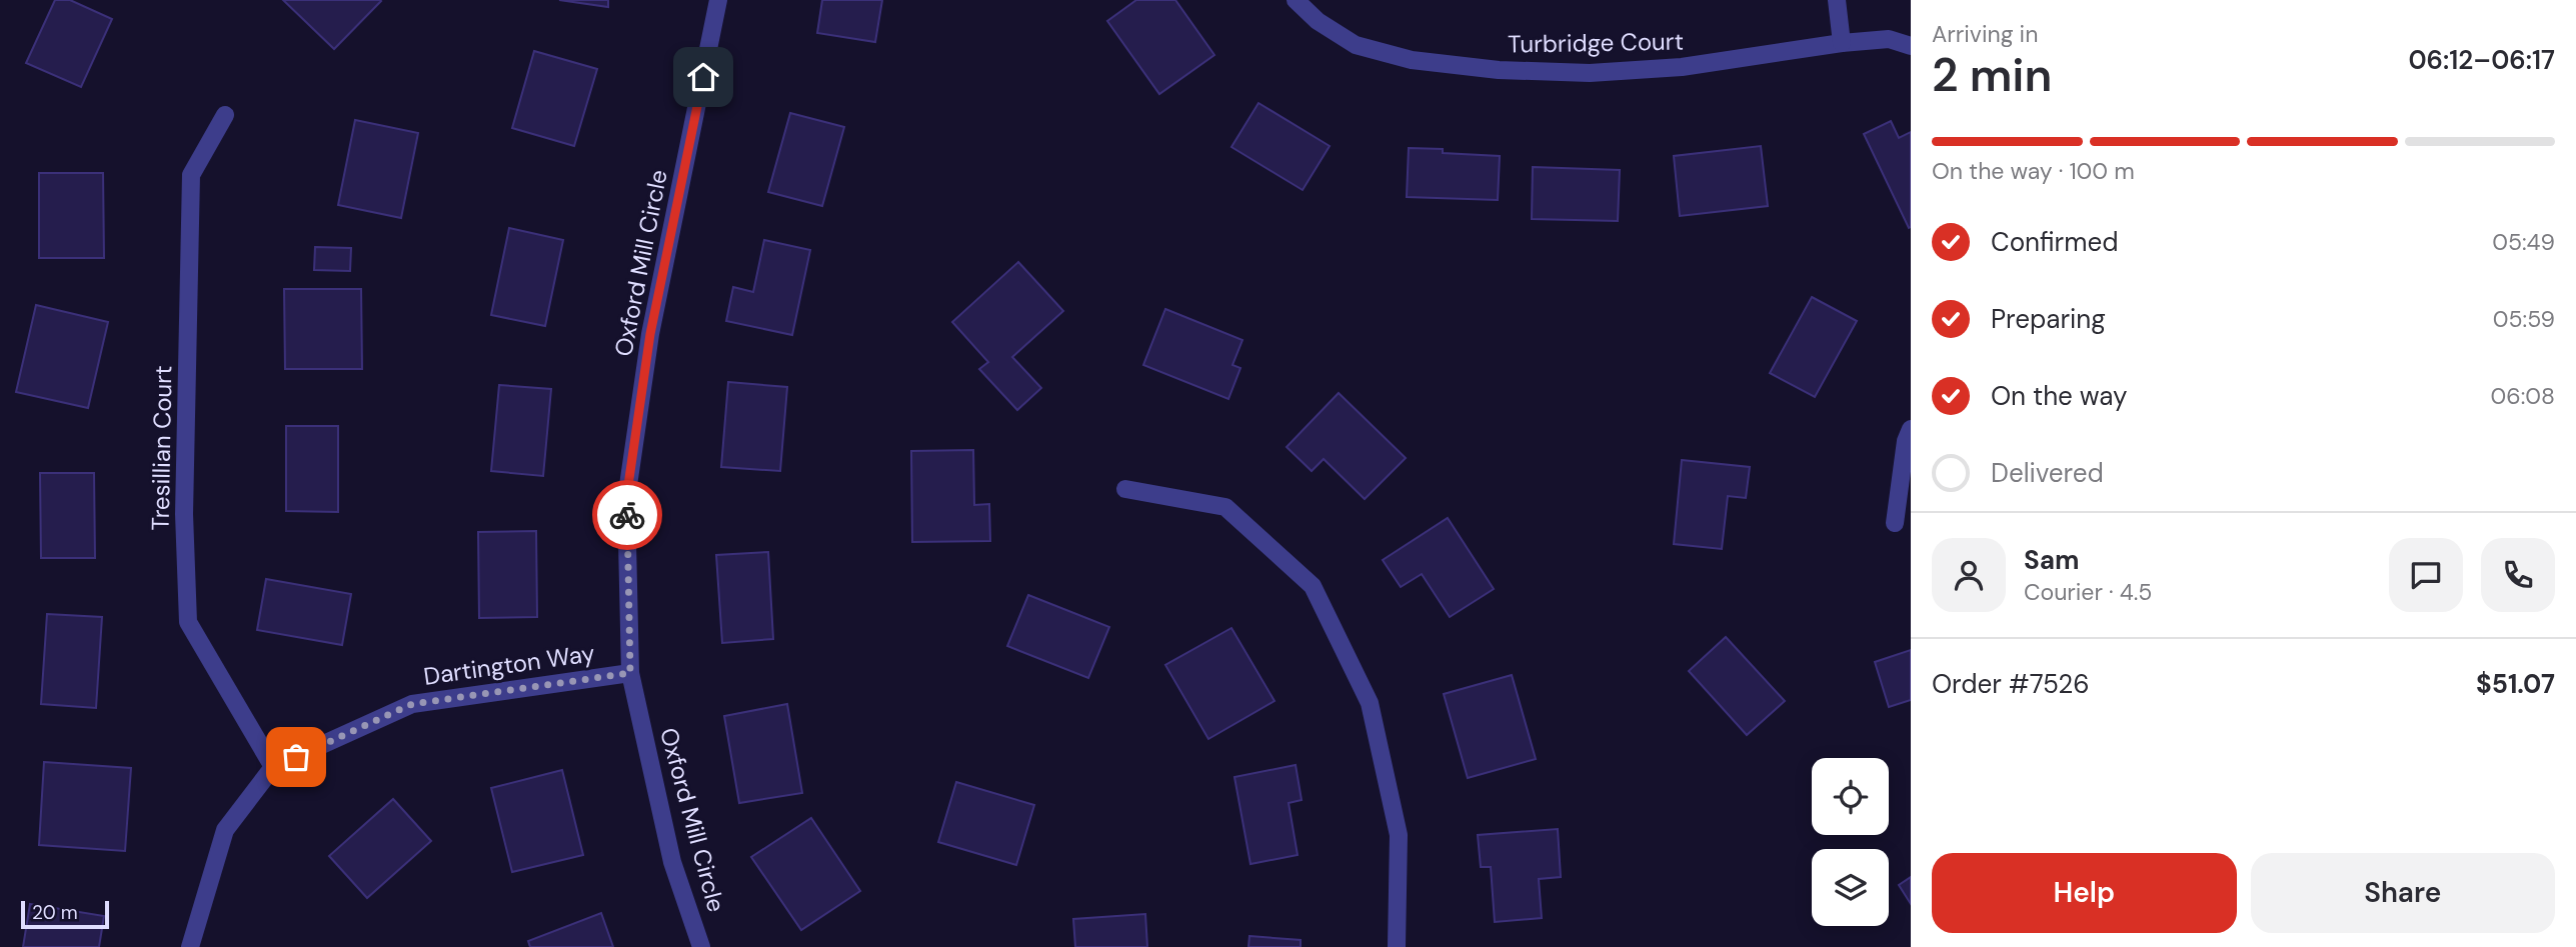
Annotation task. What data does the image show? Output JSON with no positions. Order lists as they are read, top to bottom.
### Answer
{
  "streets": {
    "street": [
      "Turbridge Court",
      "Oxford Mill Circle",
      "Tresillian Court",
      "Dartington Way"
    ]
  },
  "crossings": [
    ["Oxford Mill Circle", "Dartington Way"],
    ["Tresillian Court", "Dartington Way"]
  ],
  "scale_bar": "20 m",
  "page": {
    "heading": ["2 min", "Arriving in", "06:12–06:17"],
    "panel": [
      "Sam",
      "Courier · 4.5",
      "Order #7526",
      "$51.07"
    ],
    "bar": "On the way · 100 m",
    "list": [
      ["Confirmed", "05:49"],
      ["Preparing", "05:59"],
      ["On the way", "06:08"],
      "Delivered"
    ],
    "buttons": ["Help", "Share"],
    "scale": "20 m"
  }
}
